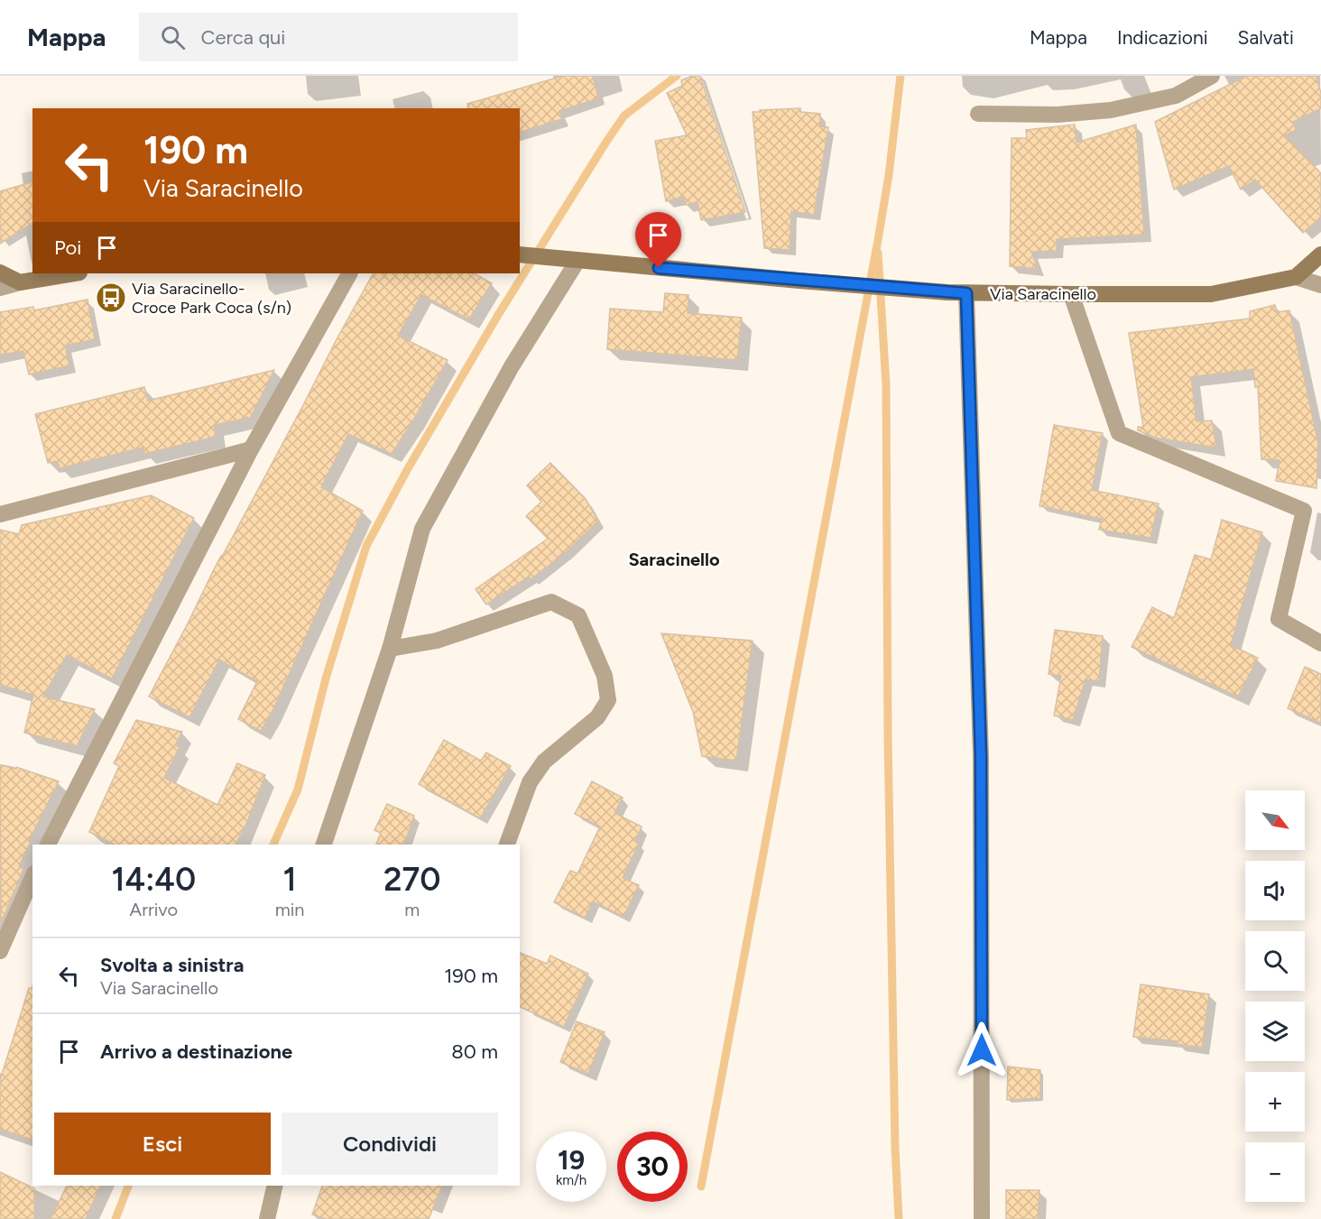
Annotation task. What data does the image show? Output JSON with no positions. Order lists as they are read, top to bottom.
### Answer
{
  "streets": {
    "street": ["Via Saracinello"]
  },
  "districts": ["Saracinello"],
  "places": {
    "bus stop": ["Via Saracinello- Croce Park Coca (s/n)"]
  },
  "north": "bottom right",
  "page": {
    "header": "Mappa",
    "search": "Cerca qui",
    "nav": ["Mappa", "Indicazioni", "Salvati"],
    "turn": ["190 m", "Via Saracinello"],
    "then": "Poi",
    "map_buttons": ["+", "−"],
    "eta": [
      "14:40",
      "Arrivo",
      "1",
      "min",
      "270",
      "m"
    ],
    "list": [
      {
        "name": "Svolta a sinistra",
        "note": "Via Saracinello",
        "value": "190 m"
      },
      {
        "name": "Arrivo a destinazione",
        "value": "80 m"
      }
    ],
    "buttons": ["Esci", "Condividi"],
    "speed": "19 km/h",
    "limit": "30"
  }
}
